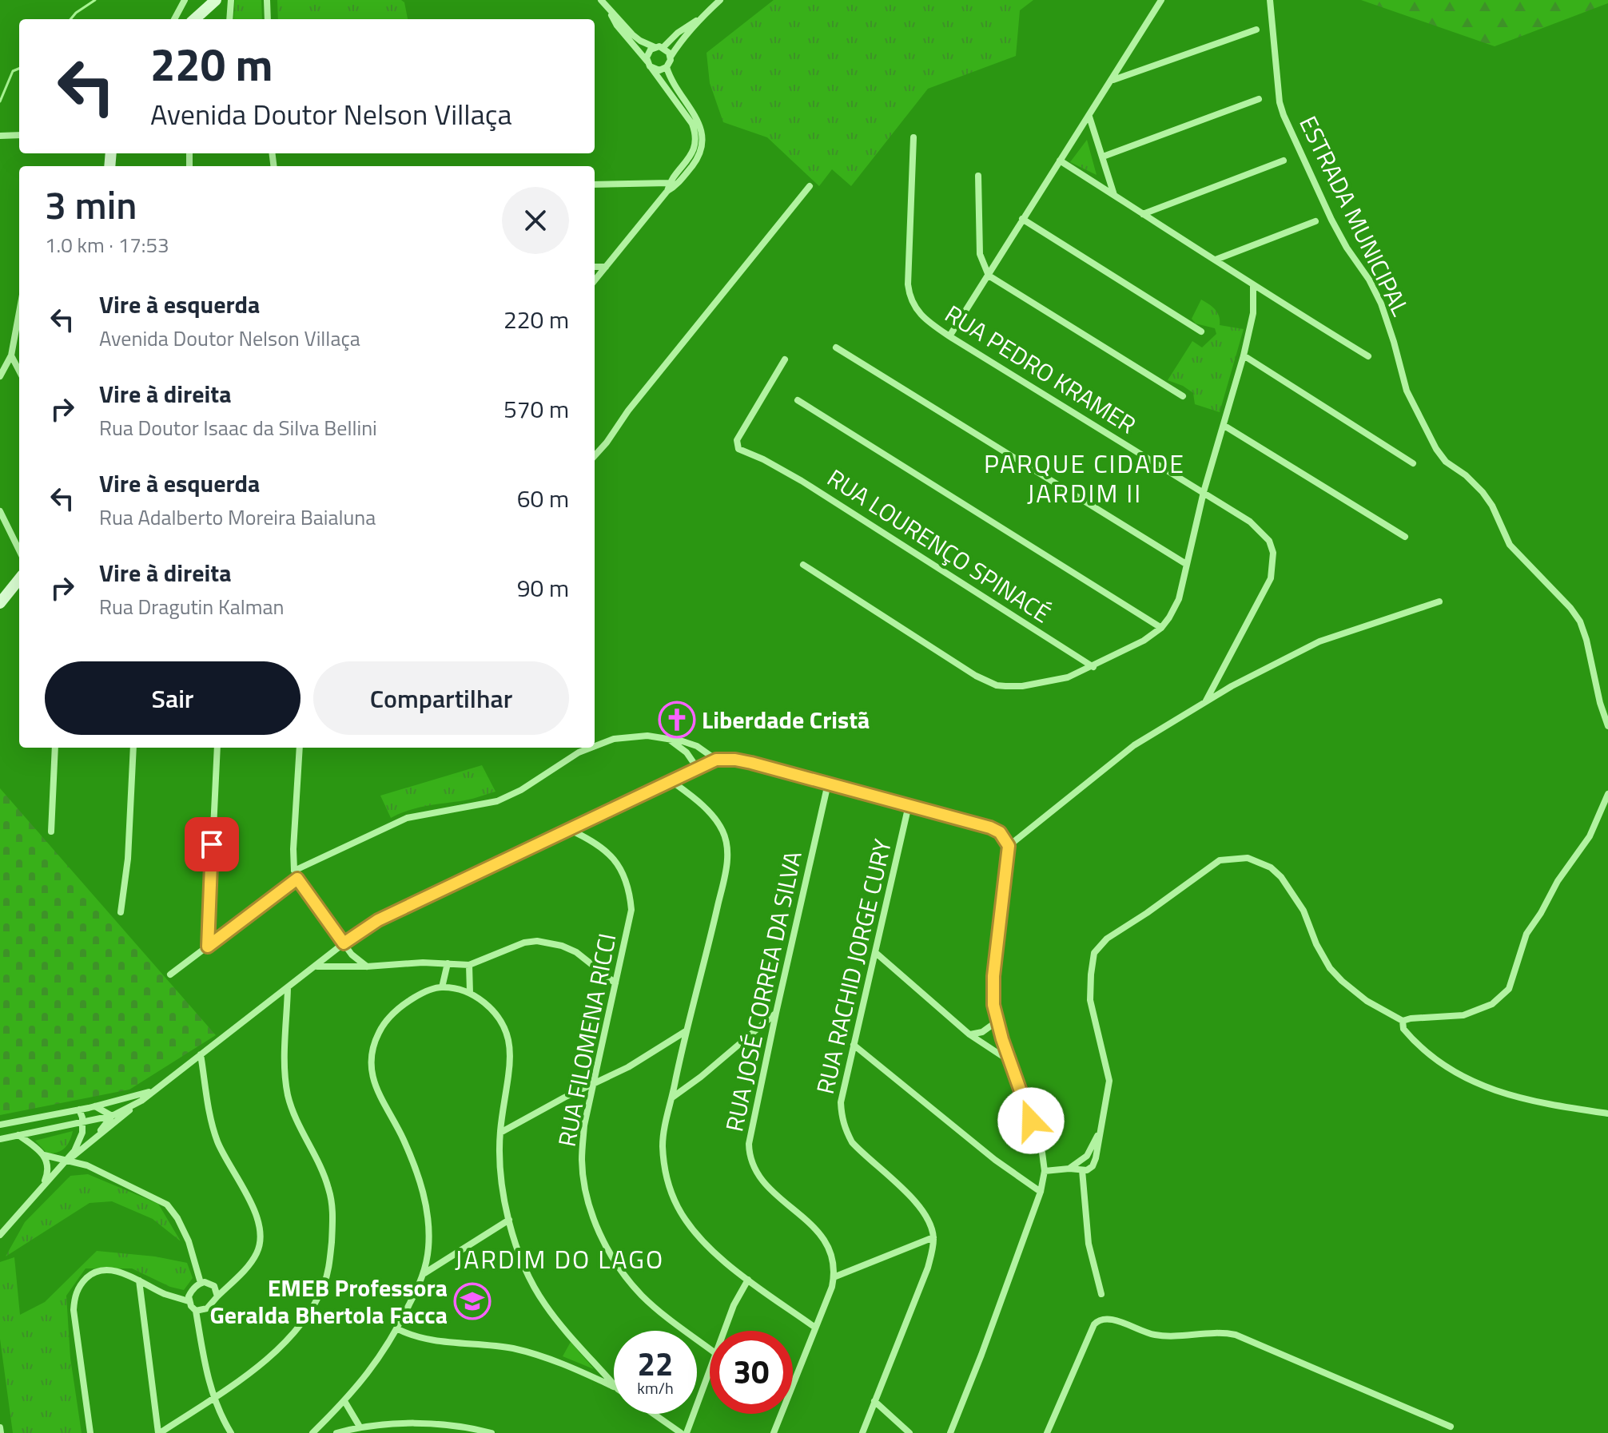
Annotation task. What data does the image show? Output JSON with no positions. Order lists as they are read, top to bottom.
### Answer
{
  "streets": {
    "street": [
      "ESTRADA MUNICIPAL",
      "RUA PEDRO KRAMER",
      "RUA LOURENÇO SPINACÉ",
      "RUA RACHID JORGE CURY",
      "RUA JOSÉ CORREA DA SILVA",
      "RUA FILOMENA RICCI"
    ]
  },
  "districts": ["PARQUE CIDADE JARDIM II", "JARDIM DO LAGO"],
  "places": {
    "church": ["Liberdade Cristã"],
    "school or university": ["EMEB Professora Geralda Bhertola Facca"]
  },
  "page": {
    "turn": ["220 m", "Avenida Doutor Nelson Villaça"],
    "heading": ["3 min", "1.0 km · 17:53"],
    "list": [
      {
        "name": "Vire à esquerda",
        "note": "Avenida Doutor Nelson Villaça",
        "value": "220 m"
      },
      {
        "name": "Vire à direita",
        "note": "Rua Doutor Isaac da Silva Bellini",
        "value": "570 m"
      },
      {
        "name": "Vire à esquerda",
        "note": "Rua Adalberto Moreira Baialuna",
        "value": "60 m"
      },
      {
        "name": "Vire à direita",
        "note": "Rua Dragutin Kalman",
        "value": "90 m"
      }
    ],
    "buttons": ["Sair", "Compartilhar"],
    "speed": "22 km/h",
    "limit": "30"
  }
}
